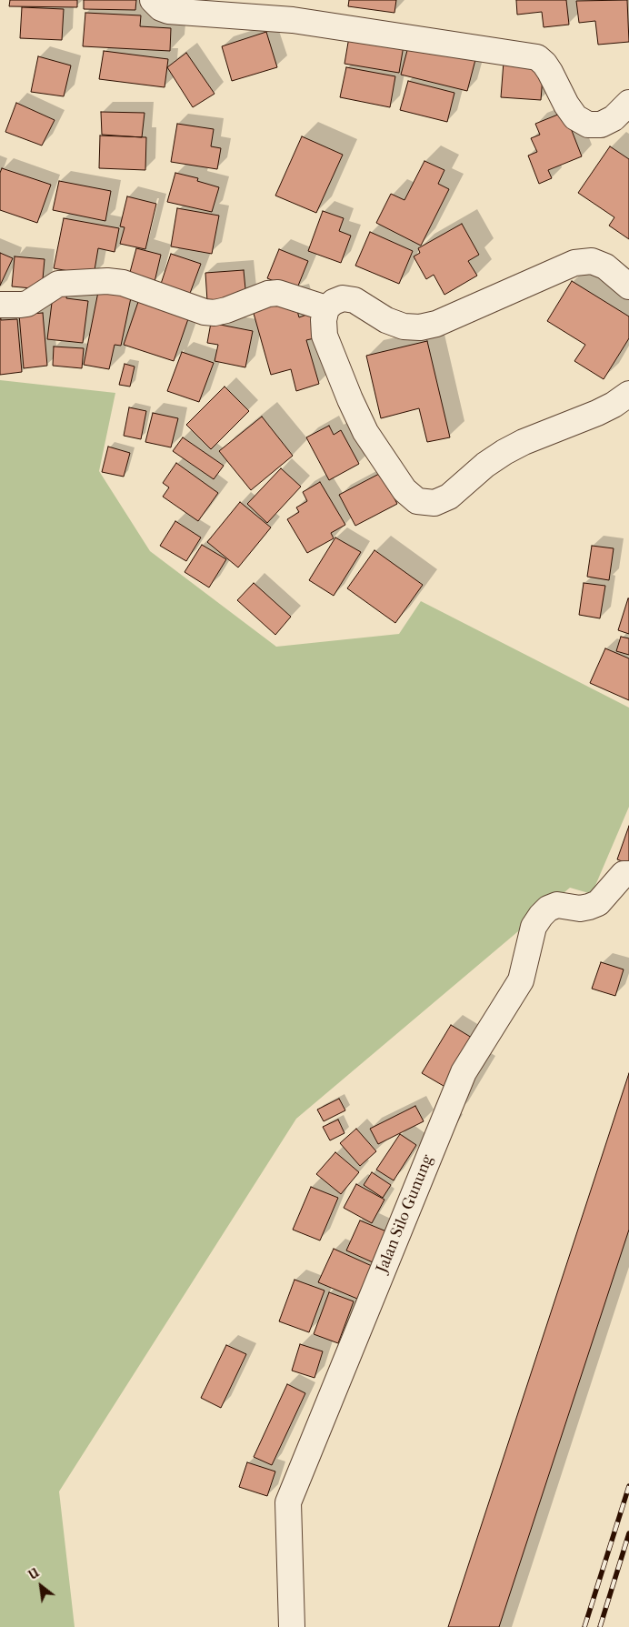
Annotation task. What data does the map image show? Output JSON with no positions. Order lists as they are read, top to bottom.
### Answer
{
  "streets": {
    "street": ["Jalan Silo Gunung"]
  },
  "north": "top left"
}
